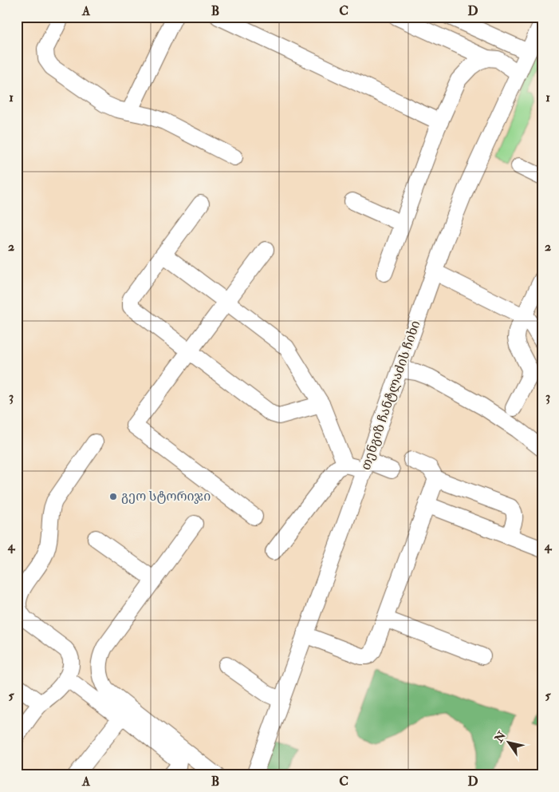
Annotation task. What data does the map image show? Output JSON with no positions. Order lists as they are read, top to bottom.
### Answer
{
  "streets": {
    "street": ["თენგიზ ჩანტლაძის ჩიხი"]
  },
  "places": ["გეო სტორიჯი"],
  "north": "top left",
  "grid": {
    "columns": [
      "A",
      "B",
      "C",
      "D"
    ],
    "rows": [
      "1",
      "2",
      "3",
      "4",
      "5"
    ]
  }
}
